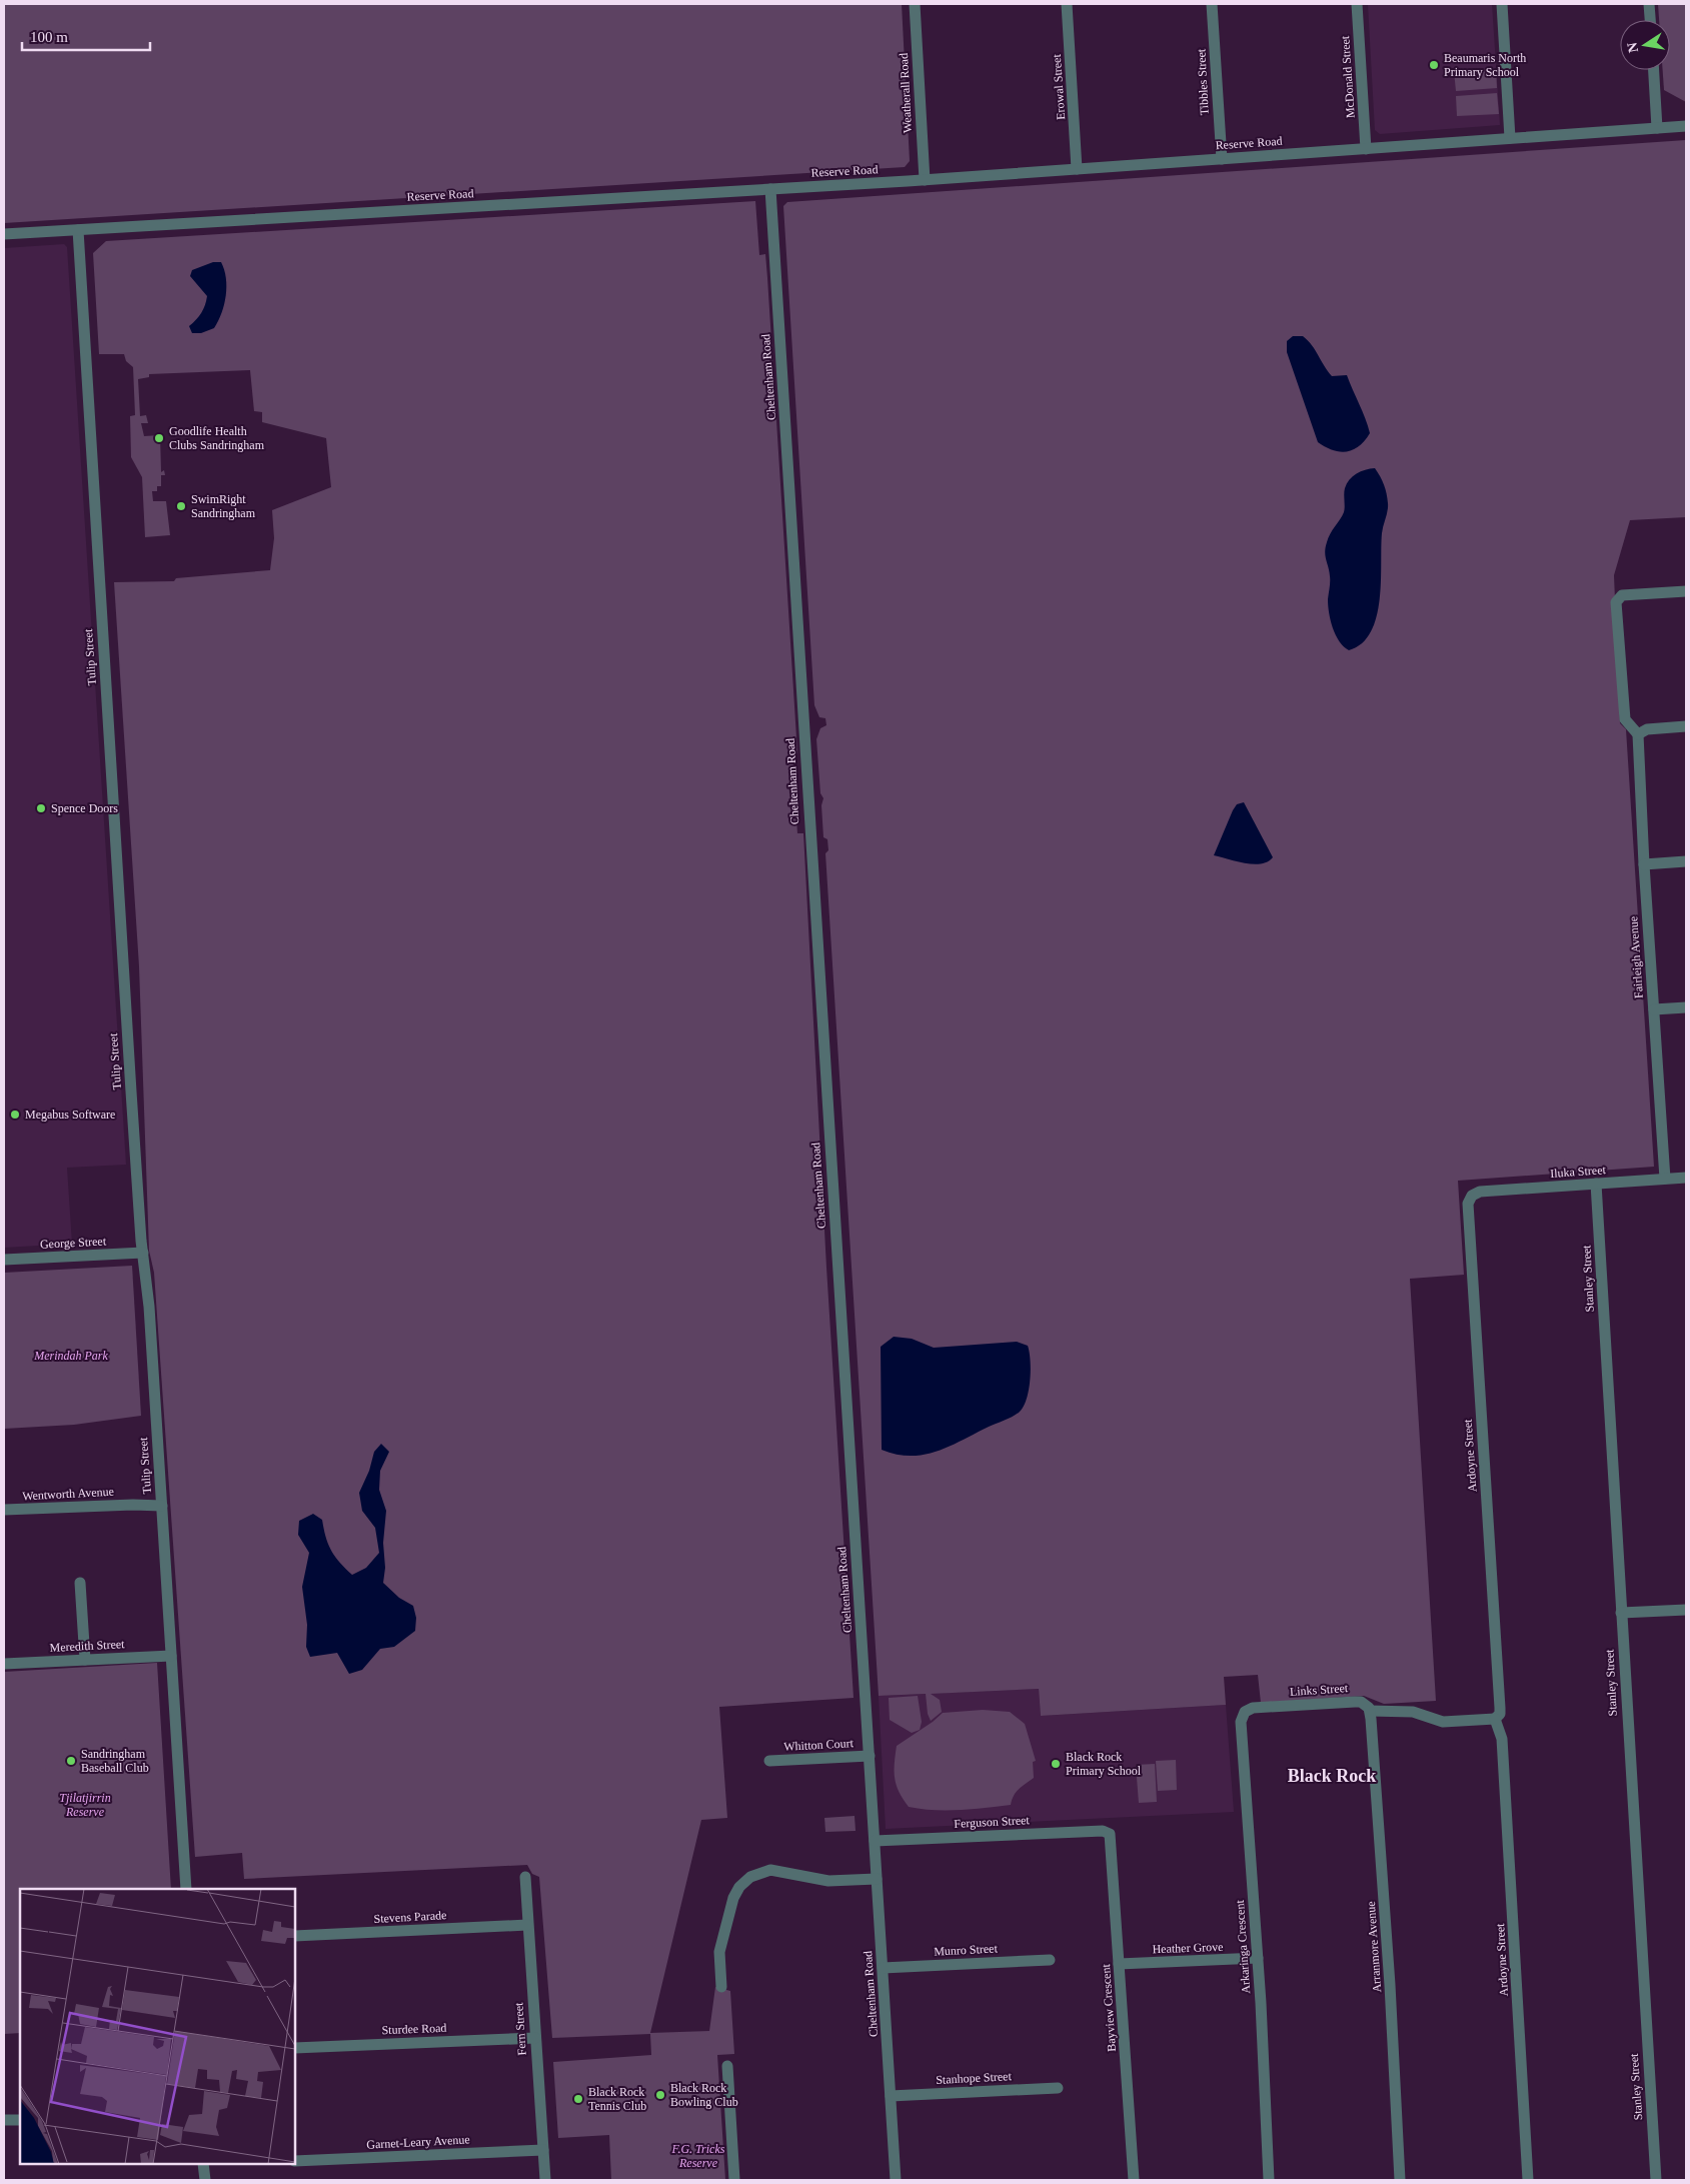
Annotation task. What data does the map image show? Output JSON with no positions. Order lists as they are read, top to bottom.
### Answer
{
  "streets": {
    "street": [
      "McDonald Street",
      "Tibbles Street",
      "Erowal Street",
      "Weatherall Road",
      "Reserve Road",
      "Cheltenham Road",
      "Tulip Street",
      "Fairleigh Avenue",
      "Iluka Street",
      "George Street",
      "Stanley Street",
      "Ardoyne Street",
      "Wentworth Avenue",
      "Meredith Street",
      "Links Street",
      "Whitton Court",
      "Ferguson Street",
      "Stevens Parade",
      "Arkaringa Crescent",
      "Arranmore Avenue",
      "Heather Grove",
      "Munro Street",
      "Bayview Crescent",
      "Sturdee Road",
      "Fern Street",
      "Stanhope Street",
      "Garnet-Leary Avenue"
    ]
  },
  "crossings": [
    ["McDonald Street", "Reserve Road"],
    ["Tibbles Street", "Reserve Road"],
    ["Erowal Street", "Reserve Road"],
    ["Weatherall Road", "Reserve Road"],
    ["Reserve Road", "Cheltenham Road"],
    ["Reserve Road", "Tulip Street"],
    ["Cheltenham Road", "Whitton Court"],
    ["Cheltenham Road", "Ferguson Street"],
    ["Cheltenham Road", "Munro Street"],
    ["Cheltenham Road", "Stanhope Street"],
    ["Tulip Street", "George Street"],
    ["Tulip Street", "Wentworth Avenue"],
    ["Tulip Street", "Meredith Street"],
    ["Fairleigh Avenue", "Iluka Street"],
    ["Iluka Street", "Stanley Street"],
    ["Iluka Street", "Ardoyne Street"],
    ["Links Street", "Arkaringa Crescent"],
    ["Links Street", "Arranmore Avenue"],
    ["Ferguson Street", "Bayview Crescent"],
    ["Stevens Parade", "Fern Street"],
    ["Arkaringa Crescent", "Heather Grove"],
    ["Heather Grove", "Bayview Crescent"],
    ["Sturdee Road", "Fern Street"],
    ["Fern Street", "Garnet-Leary Avenue"]
  ],
  "districts": ["Black Rock"],
  "parks": ["Merindah Park", "Tjilatjirrin Reserve", "F.G. Tricks Reserve"],
  "places": [
    "Beaumaris North Primary School",
    "Goodlife Health Clubs Sandringham",
    "SwimRight Sandringham",
    "Spence Doors",
    "Megabus Software",
    "Sandringham Baseball Club",
    "Black Rock Primary School",
    "Black Rock Bowling Club",
    "Black Rock Tennis Club"
  ],
  "scale_bar": "100 m",
  "north": "left"
}
